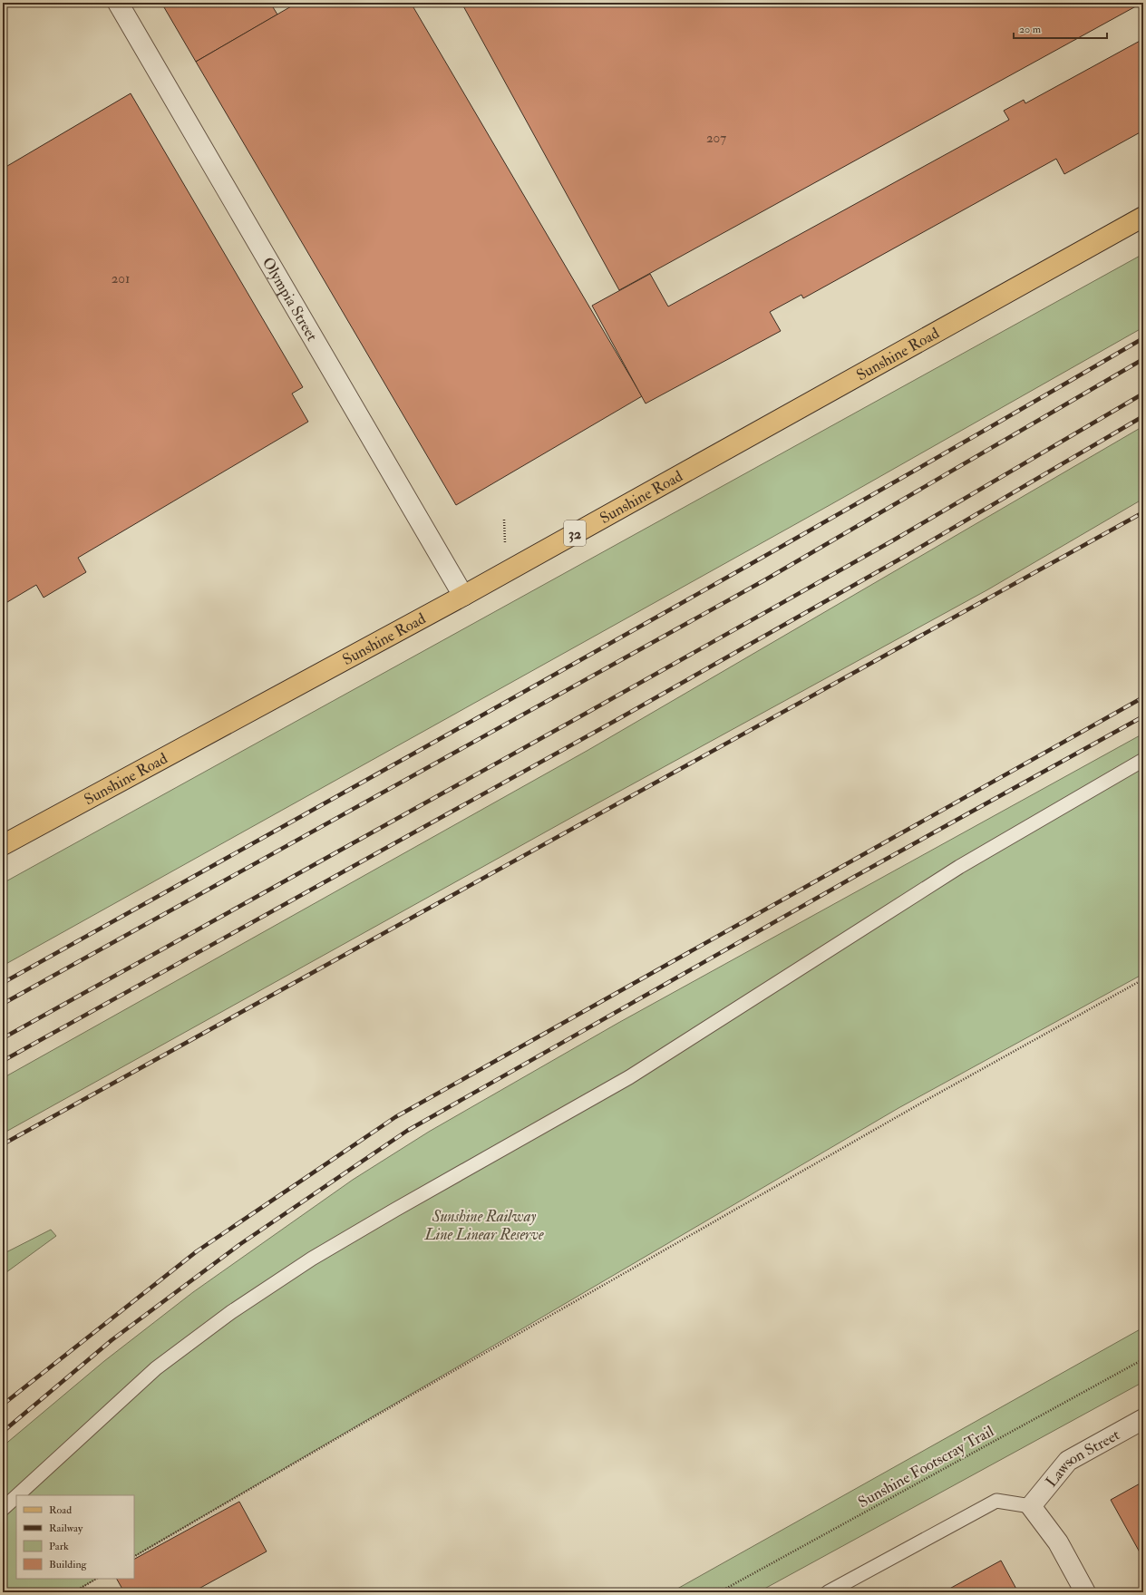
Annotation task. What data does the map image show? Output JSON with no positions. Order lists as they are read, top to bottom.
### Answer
{
  "streets": {
    "main road": ["Sunshine Road", "32"],
    "street": ["Olympia Street", "Lawson Street"],
    "path": ["Sunshine Footscray Trail"]
  },
  "crossings": [
    ["Olympia Street", "Sunshine Road"]
  ],
  "parks": ["Sunshine Railway Line Linear Reserve"],
  "house_numbers": ["207", "201"],
  "legend": [
    "Road",
    "Railway",
    "Park",
    "Building"
  ],
  "scale_bar": "20 m"
}
